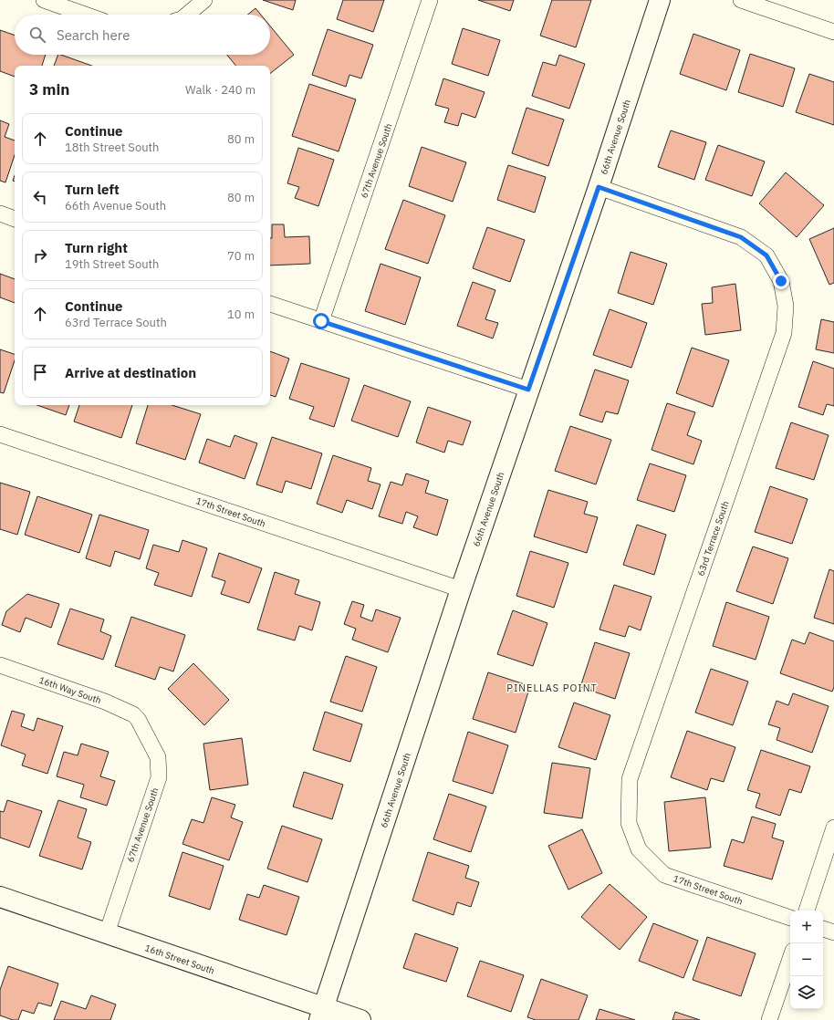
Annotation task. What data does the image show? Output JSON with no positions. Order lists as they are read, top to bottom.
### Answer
{
  "streets": {
    "street": [
      "66th Avenue South",
      "67th Avenue South",
      "17th Street South",
      "63rd Terrace South",
      "16th Way South",
      "16th Street South"
    ]
  },
  "crossings": [
    ["66th Avenue South", "17th Street South"],
    ["66th Avenue South", "63rd Terrace South"],
    ["66th Avenue South", "16th Street South"],
    ["67th Avenue South", "16th Way South"],
    ["67th Avenue South", "16th Street South"],
    ["17th Street South", "63rd Terrace South"]
  ],
  "districts": ["PINELLAS POINT"],
  "page": {
    "search": "Search here",
    "heading": ["3 min", "Walk · 240 m"],
    "list": [
      ["Continue", "18th Street South", "80 m"],
      ["Turn left", "66th Avenue South", "80 m"],
      ["Turn right", "19th Street South", "70 m"],
      ["Continue", "63rd Terrace South", "10 m"],
      "Arrive at destination"
    ],
    "map_buttons": ["+", "−"]
  }
}
